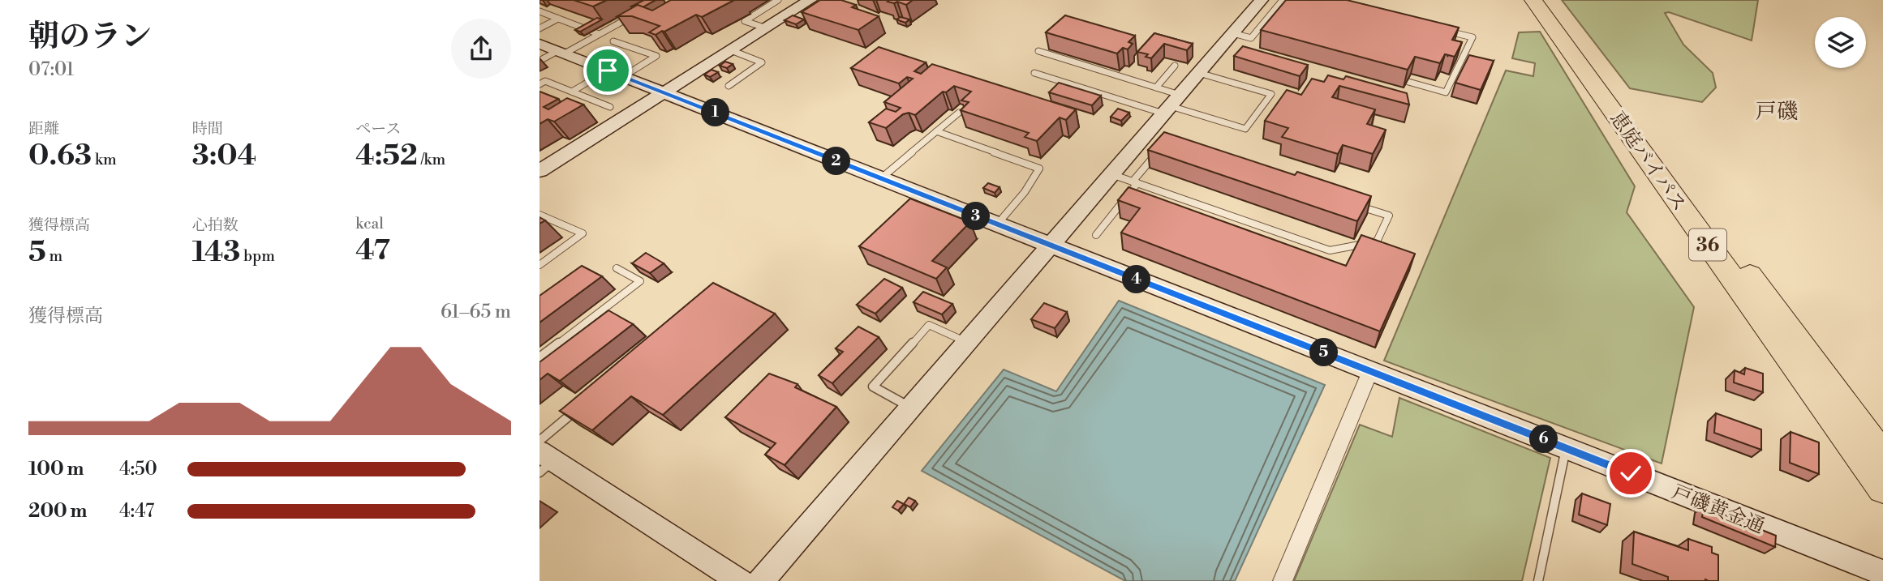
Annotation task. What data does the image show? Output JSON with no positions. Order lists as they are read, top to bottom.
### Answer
{
  "streets": {
    "highway": ["恵庭バイパス", "36"],
    "street": ["戸磯黄金通"]
  },
  "districts": ["戸磯"],
  "page": {
    "heading": ["朝のラン", "07:01"],
    "stats": [
      ["距離", "0.63 km"],
      ["時間", "3:04"],
      ["ペース", "4:52 /km"],
      ["獲得標高", "5 m"],
      ["心拍数", "143 bpm"],
      ["kcal", "47"]
    ],
    "pins": [
      "1",
      "2",
      "3",
      "4",
      "5",
      "6"
    ],
    "chart": ["獲得標高", "61–65 m"],
    "list": [
      {
        "name": "100 m",
        "note": "4:50"
      },
      {
        "name": "200 m",
        "note": "4:47"
      }
    ]
  }
}
